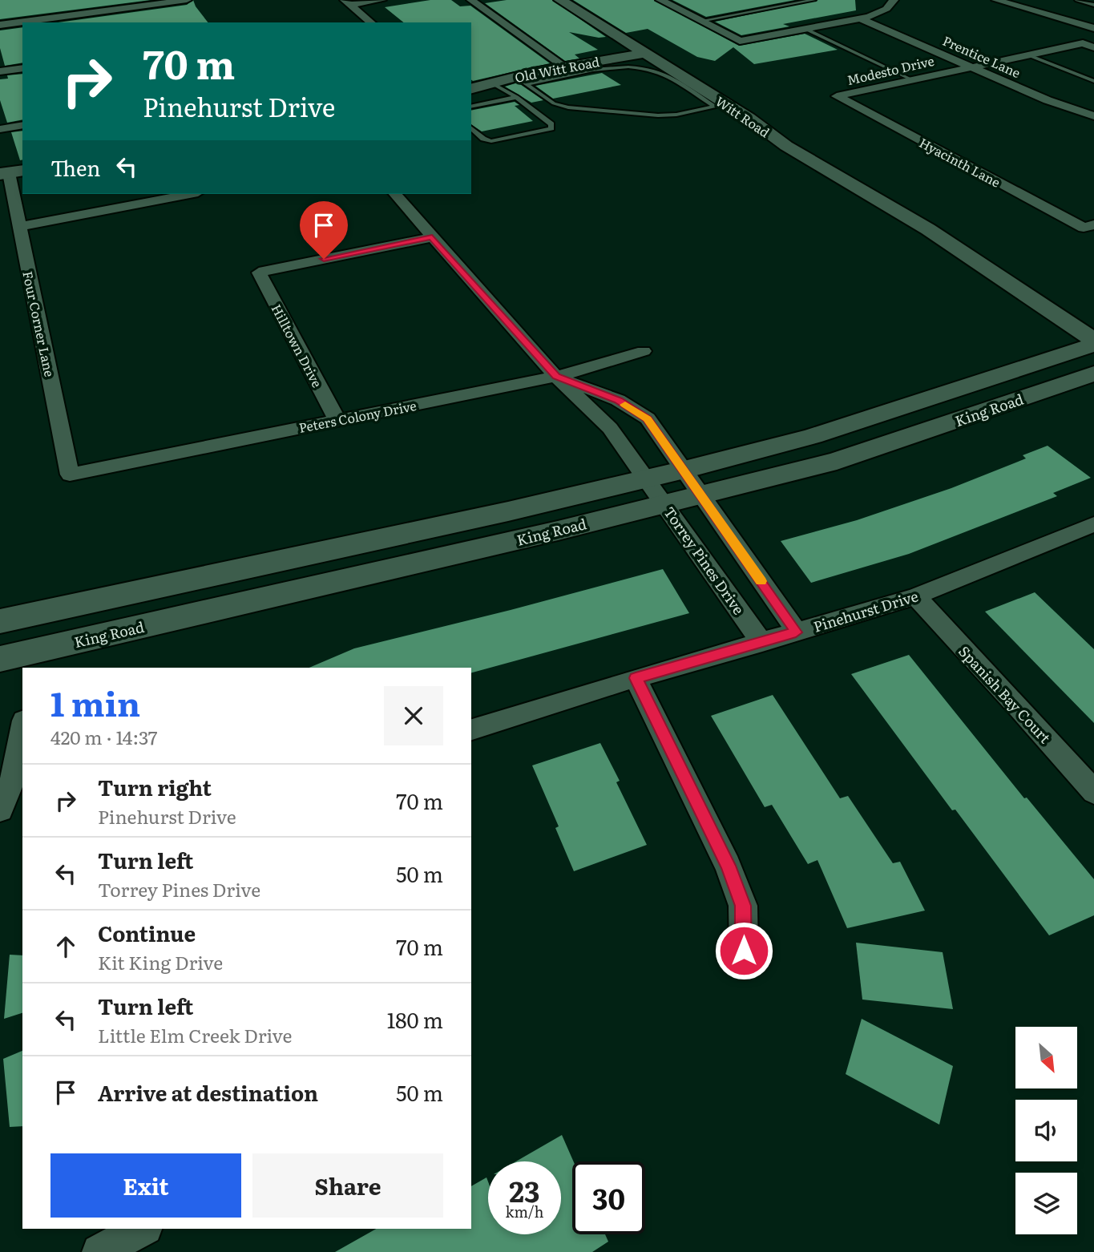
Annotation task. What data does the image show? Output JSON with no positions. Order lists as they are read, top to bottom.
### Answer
{
  "streets": {
    "street": [
      "Prentice Lane",
      "Old Witt Road",
      "Modesto Drive",
      "Witt Road",
      "Hyacinth Lane",
      "Four Corner Lane",
      "Hilltown Drive",
      "King Road",
      "Peters Colony Drive",
      "Torrey Pines Drive",
      "Pinehurst Drive",
      "Spanish Bay Court"
    ]
  },
  "crossings": [
    ["Prentice Lane", "Modesto Drive"],
    ["Old Witt Road", "Witt Road"],
    ["Modesto Drive", "Hyacinth Lane"],
    ["Four Corner Lane", "Peters Colony Drive"],
    ["Hilltown Drive", "Peters Colony Drive"],
    ["Hilltown Drive", "Torrey Pines Drive"],
    ["King Road", "Torrey Pines Drive"],
    ["Peters Colony Drive", "Torrey Pines Drive"],
    ["Torrey Pines Drive", "Pinehurst Drive"],
    ["Pinehurst Drive", "Spanish Bay Court"]
  ],
  "north": "bottom right",
  "page": {
    "turn": ["70 m", "Pinehurst Drive"],
    "then": "Then",
    "heading": ["1 min", "420 m · 14:37"],
    "list": [
      {
        "name": "Turn right",
        "note": "Pinehurst Drive",
        "value": "70 m"
      },
      {
        "name": "Turn left",
        "note": "Torrey Pines Drive",
        "value": "50 m"
      },
      {
        "name": "Continue",
        "note": "Kit King Drive",
        "value": "70 m"
      },
      {
        "name": "Turn left",
        "note": "Little Elm Creek Drive",
        "value": "180 m"
      },
      {
        "name": "Arrive at destination",
        "value": "50 m"
      }
    ],
    "buttons": ["Exit", "Share"],
    "speed": "23 km/h",
    "limit": "30"
  }
}
